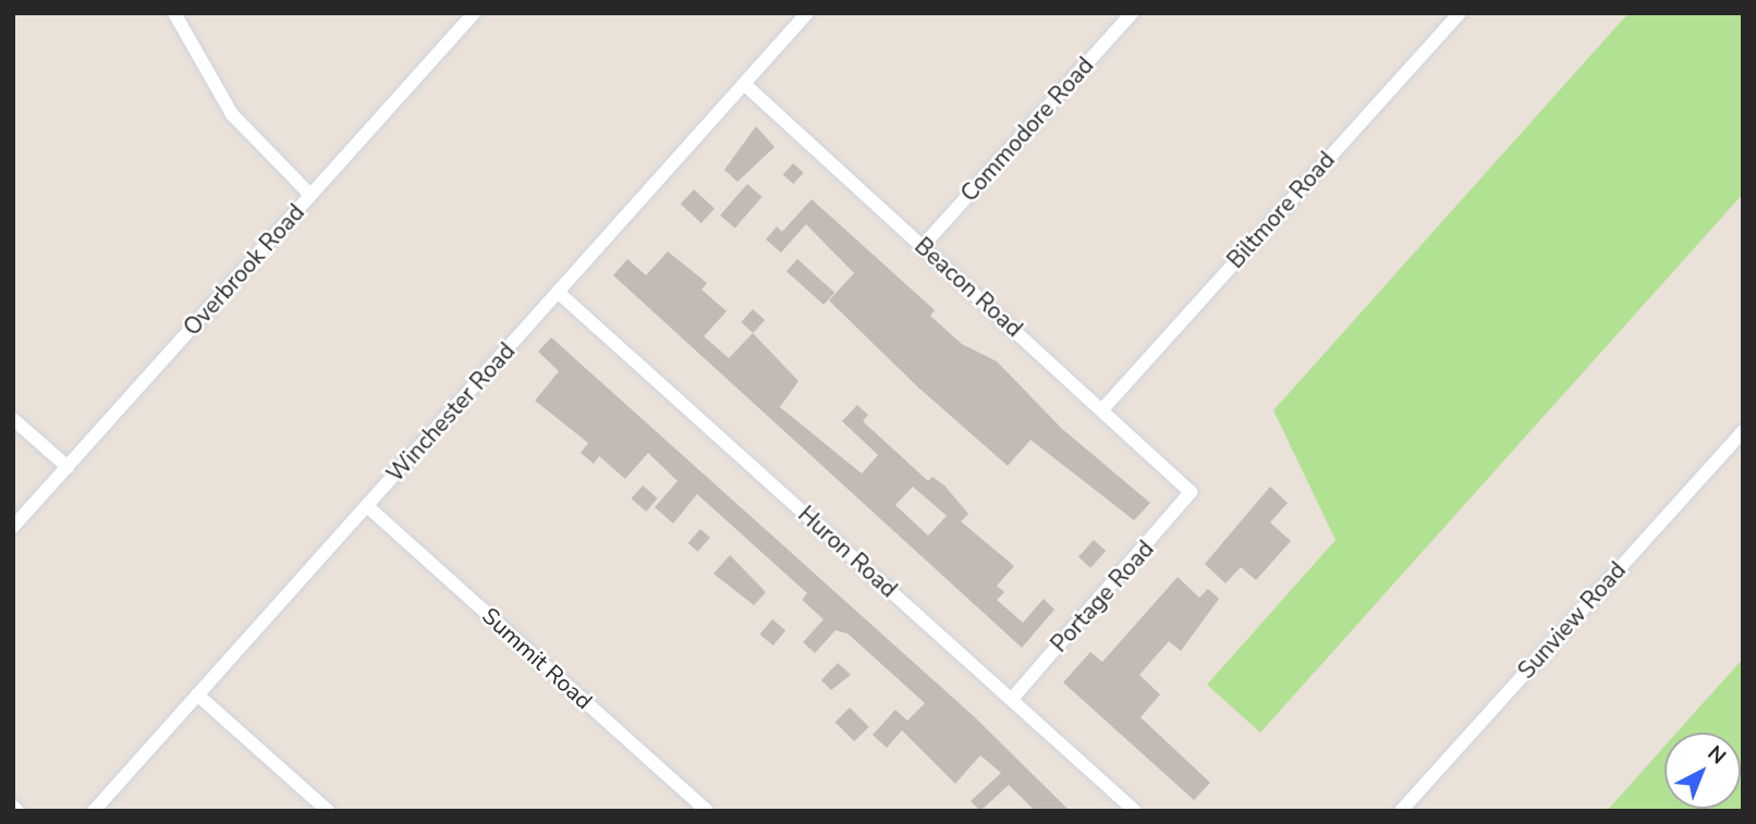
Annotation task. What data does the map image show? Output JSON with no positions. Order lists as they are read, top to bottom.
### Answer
{
  "streets": {
    "street": [
      "Commodore Road",
      "Biltmore Road",
      "Overbrook Road",
      "Beacon Road",
      "Winchester Road",
      "Huron Road",
      "Portage Road",
      "Sunview Road",
      "Summit Road"
    ]
  },
  "crossings": [
    ["Commodore Road", "Beacon Road"],
    ["Biltmore Road", "Beacon Road"],
    ["Beacon Road", "Winchester Road"],
    ["Beacon Road", "Portage Road"],
    ["Winchester Road", "Huron Road"],
    ["Winchester Road", "Summit Road"],
    ["Huron Road", "Portage Road"]
  ],
  "north": "top right"
}
